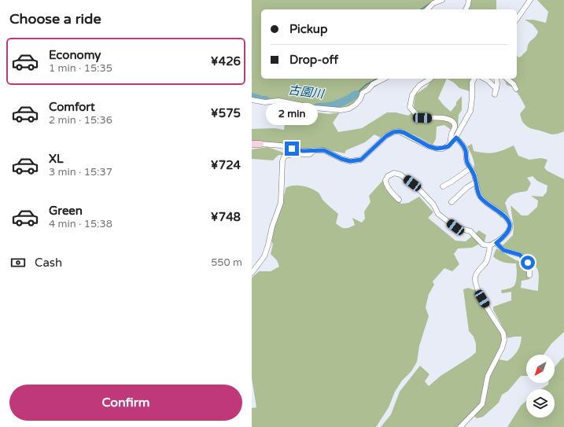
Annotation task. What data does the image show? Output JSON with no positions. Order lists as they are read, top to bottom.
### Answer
{
  "water": ["古園川"],
  "north": "bottom left",
  "page": {
    "heading": "Choose a ride",
    "banner": ["Pickup", "Drop-off"],
    "list": [
      {
        "name": "Economy",
        "note": "1 min · 15:35",
        "value": "¥426"
      },
      {
        "name": "Comfort",
        "note": "2 min · 15:36",
        "value": "¥575"
      },
      {
        "name": "XL",
        "note": "3 min · 15:37",
        "value": "¥724"
      },
      {
        "name": "Green",
        "note": "4 min · 15:38",
        "value": "¥748"
      }
    ],
    "bubble": "2 min",
    "pay": ["Cash", "550 m"],
    "buttons": "Confirm"
  }
}
